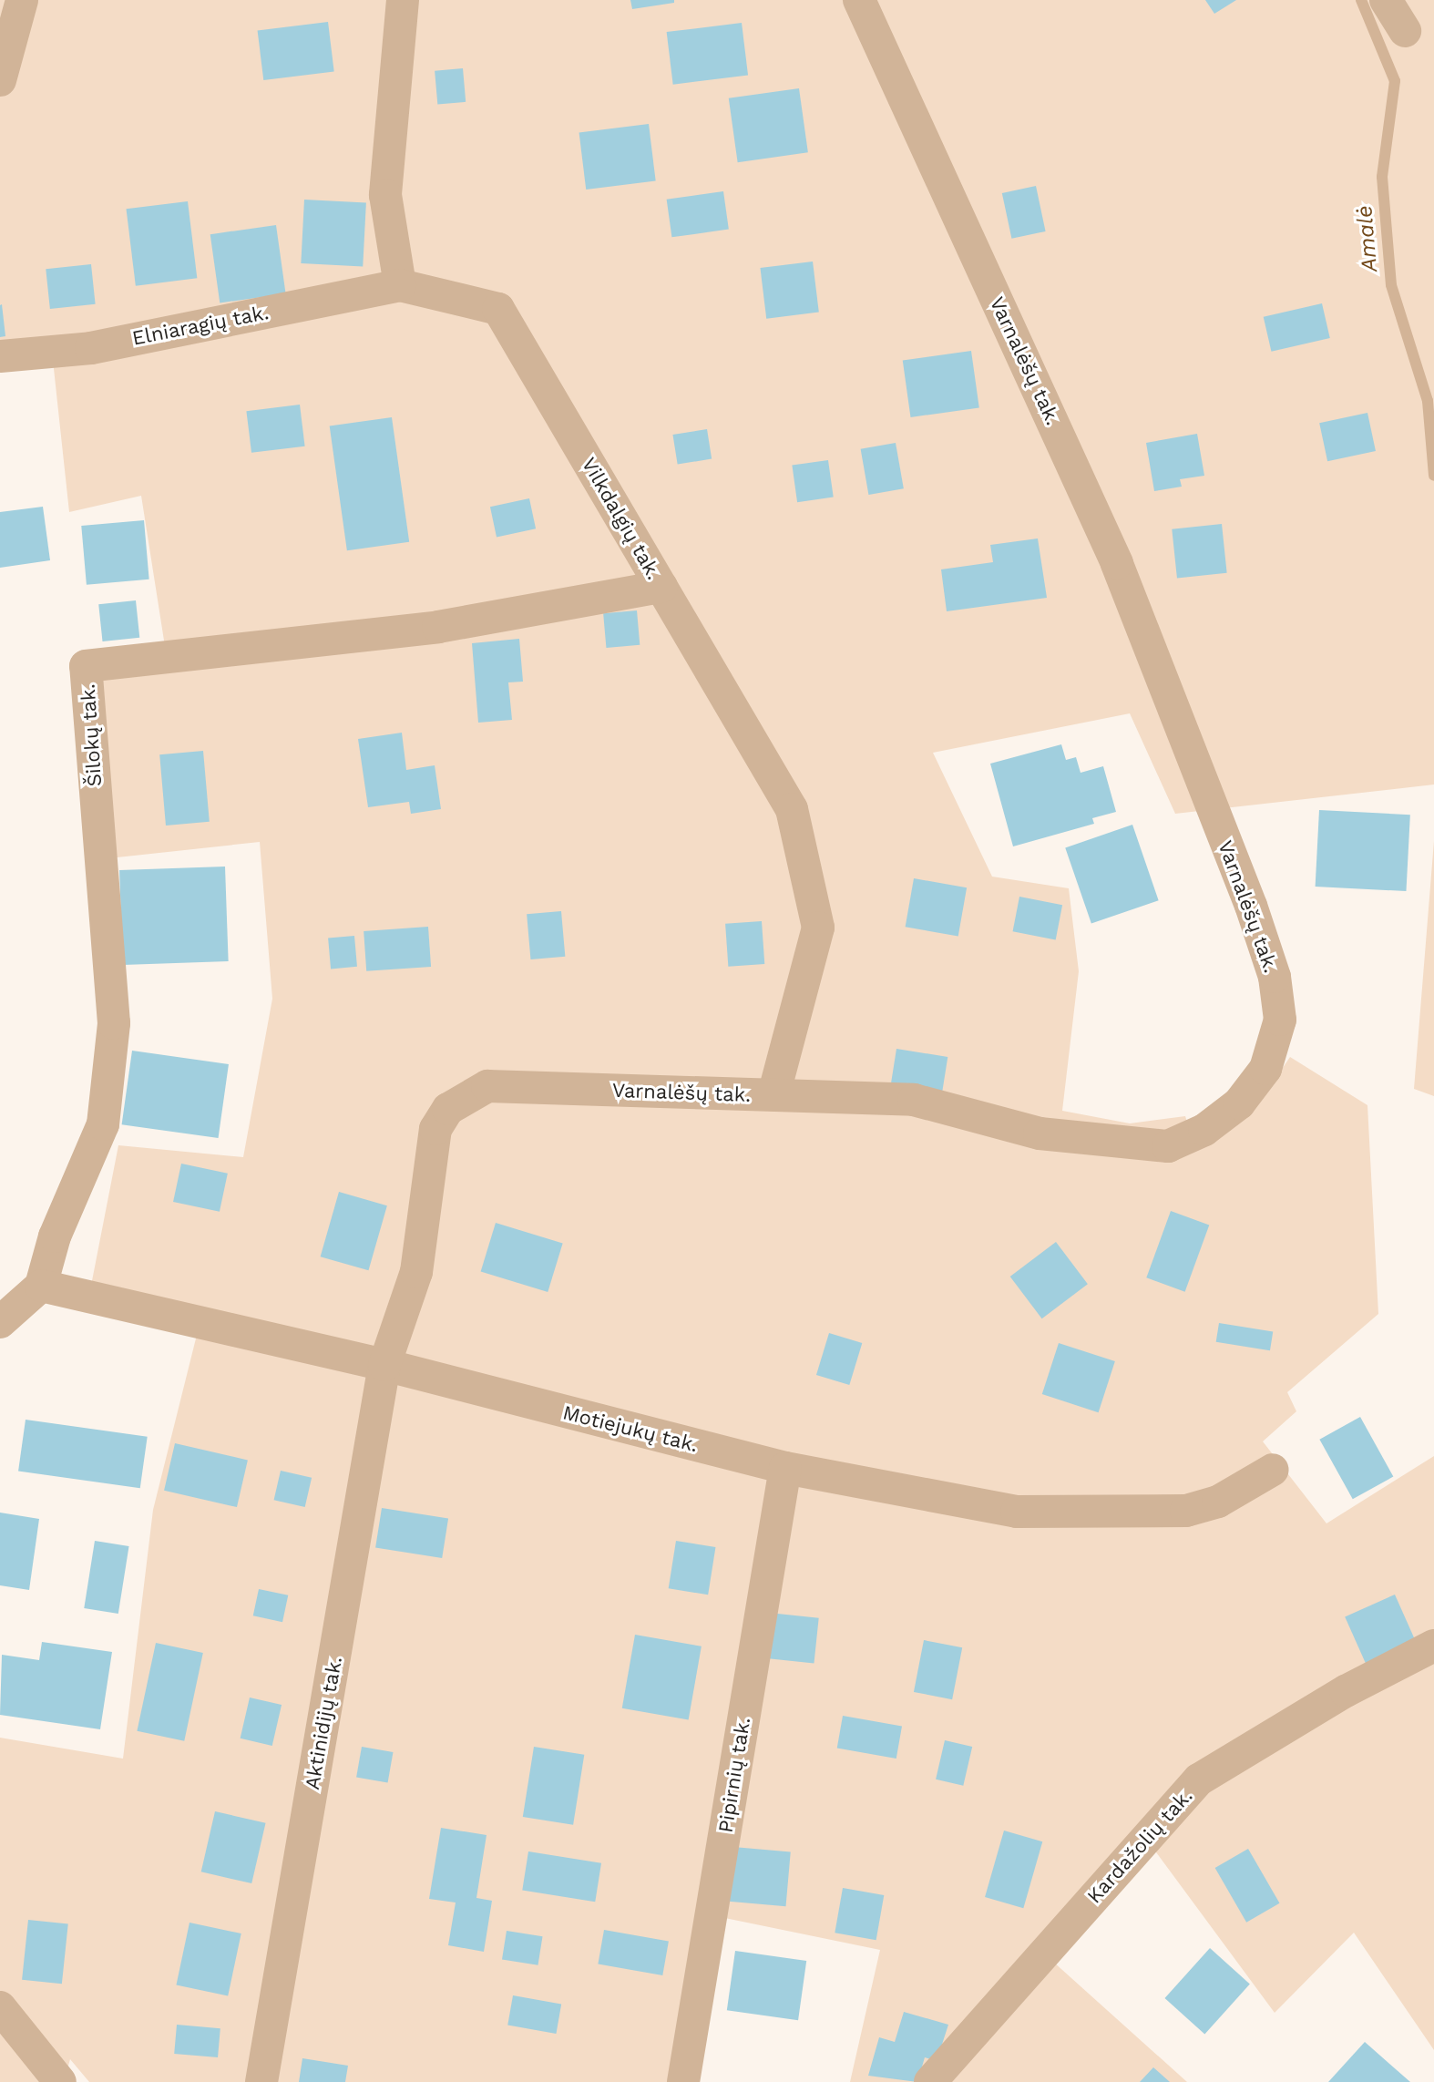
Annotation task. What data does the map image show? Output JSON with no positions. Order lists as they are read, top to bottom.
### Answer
{
  "streets": {
    "street": [
      "Elniaragių tak.",
      "Varnalėšų tak.",
      "Vilkdalgių tak.",
      "Šilokų tak.",
      "Motiejukų tak.",
      "Aktinidijų tak.",
      "Pipirnių tak.",
      "Kardažolių tak."
    ]
  },
  "crossings": [
    ["Elniaragių tak.", "Vilkdalgių tak."],
    ["Varnalėšų tak.", "Vilkdalgių tak."],
    ["Varnalėšų tak.", "Motiejukų tak."],
    ["Varnalėšų tak.", "Aktinidijų tak."],
    ["Vilkdalgių tak.", "Šilokų tak."],
    ["Šilokų tak.", "Motiejukų tak."],
    ["Motiejukų tak.", "Aktinidijų tak."],
    ["Motiejukų tak.", "Pipirnių tak."]
  ],
  "water": ["Amalė"]
}
